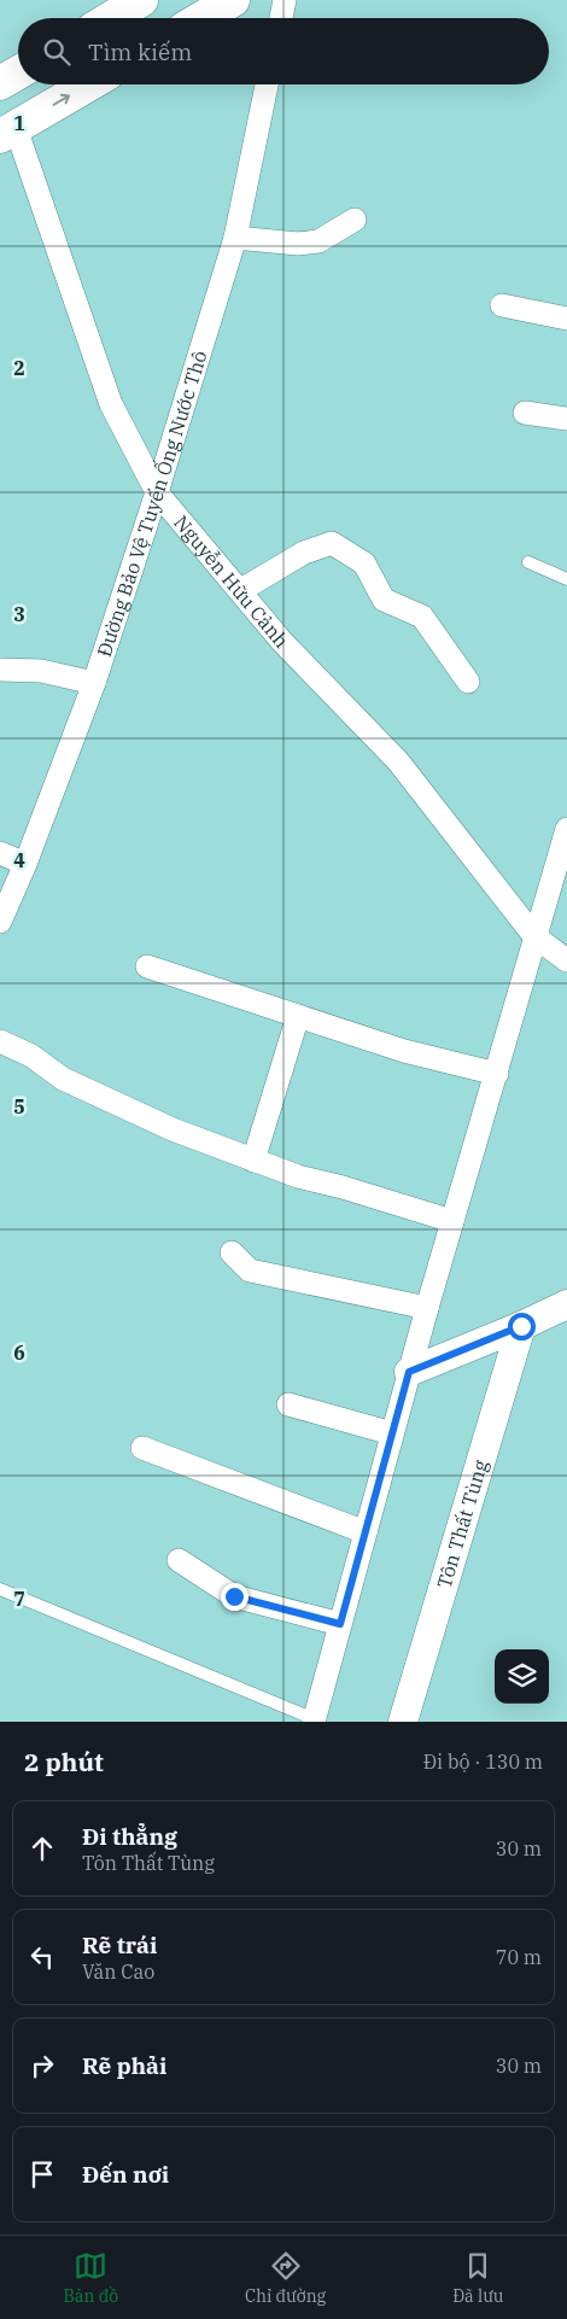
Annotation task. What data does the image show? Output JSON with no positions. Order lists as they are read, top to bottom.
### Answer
{
  "streets": {
    "street": ["Đường Bảo Vệ Tuyến Ống Nước Thô", "Nguyễn Hữu Cảnh", "Tôn Thất Tùng"]
  },
  "crossings": [
    ["Đường Bảo Vệ Tuyến Ống Nước Thô", "Nguyễn Hữu Cảnh"]
  ],
  "page": {
    "search": "Tìm kiếm",
    "heading": ["2 phút", "Đi bộ · 130 m"],
    "list": [
      ["Đi thẳng", "Tôn Thất Tùng", "30 m"],
      ["Rẽ trái", "Văn Cao", "70 m"],
      ["Rẽ phải", "30 m"],
      "Đến nơi"
    ],
    "nav": ["Bản đồ", "Chỉ đường", "Đã lưu"]
  },
  "grid": {
    "rows": [
      "1",
      "2",
      "3",
      "4",
      "5",
      "6",
      "7"
    ]
  }
}
